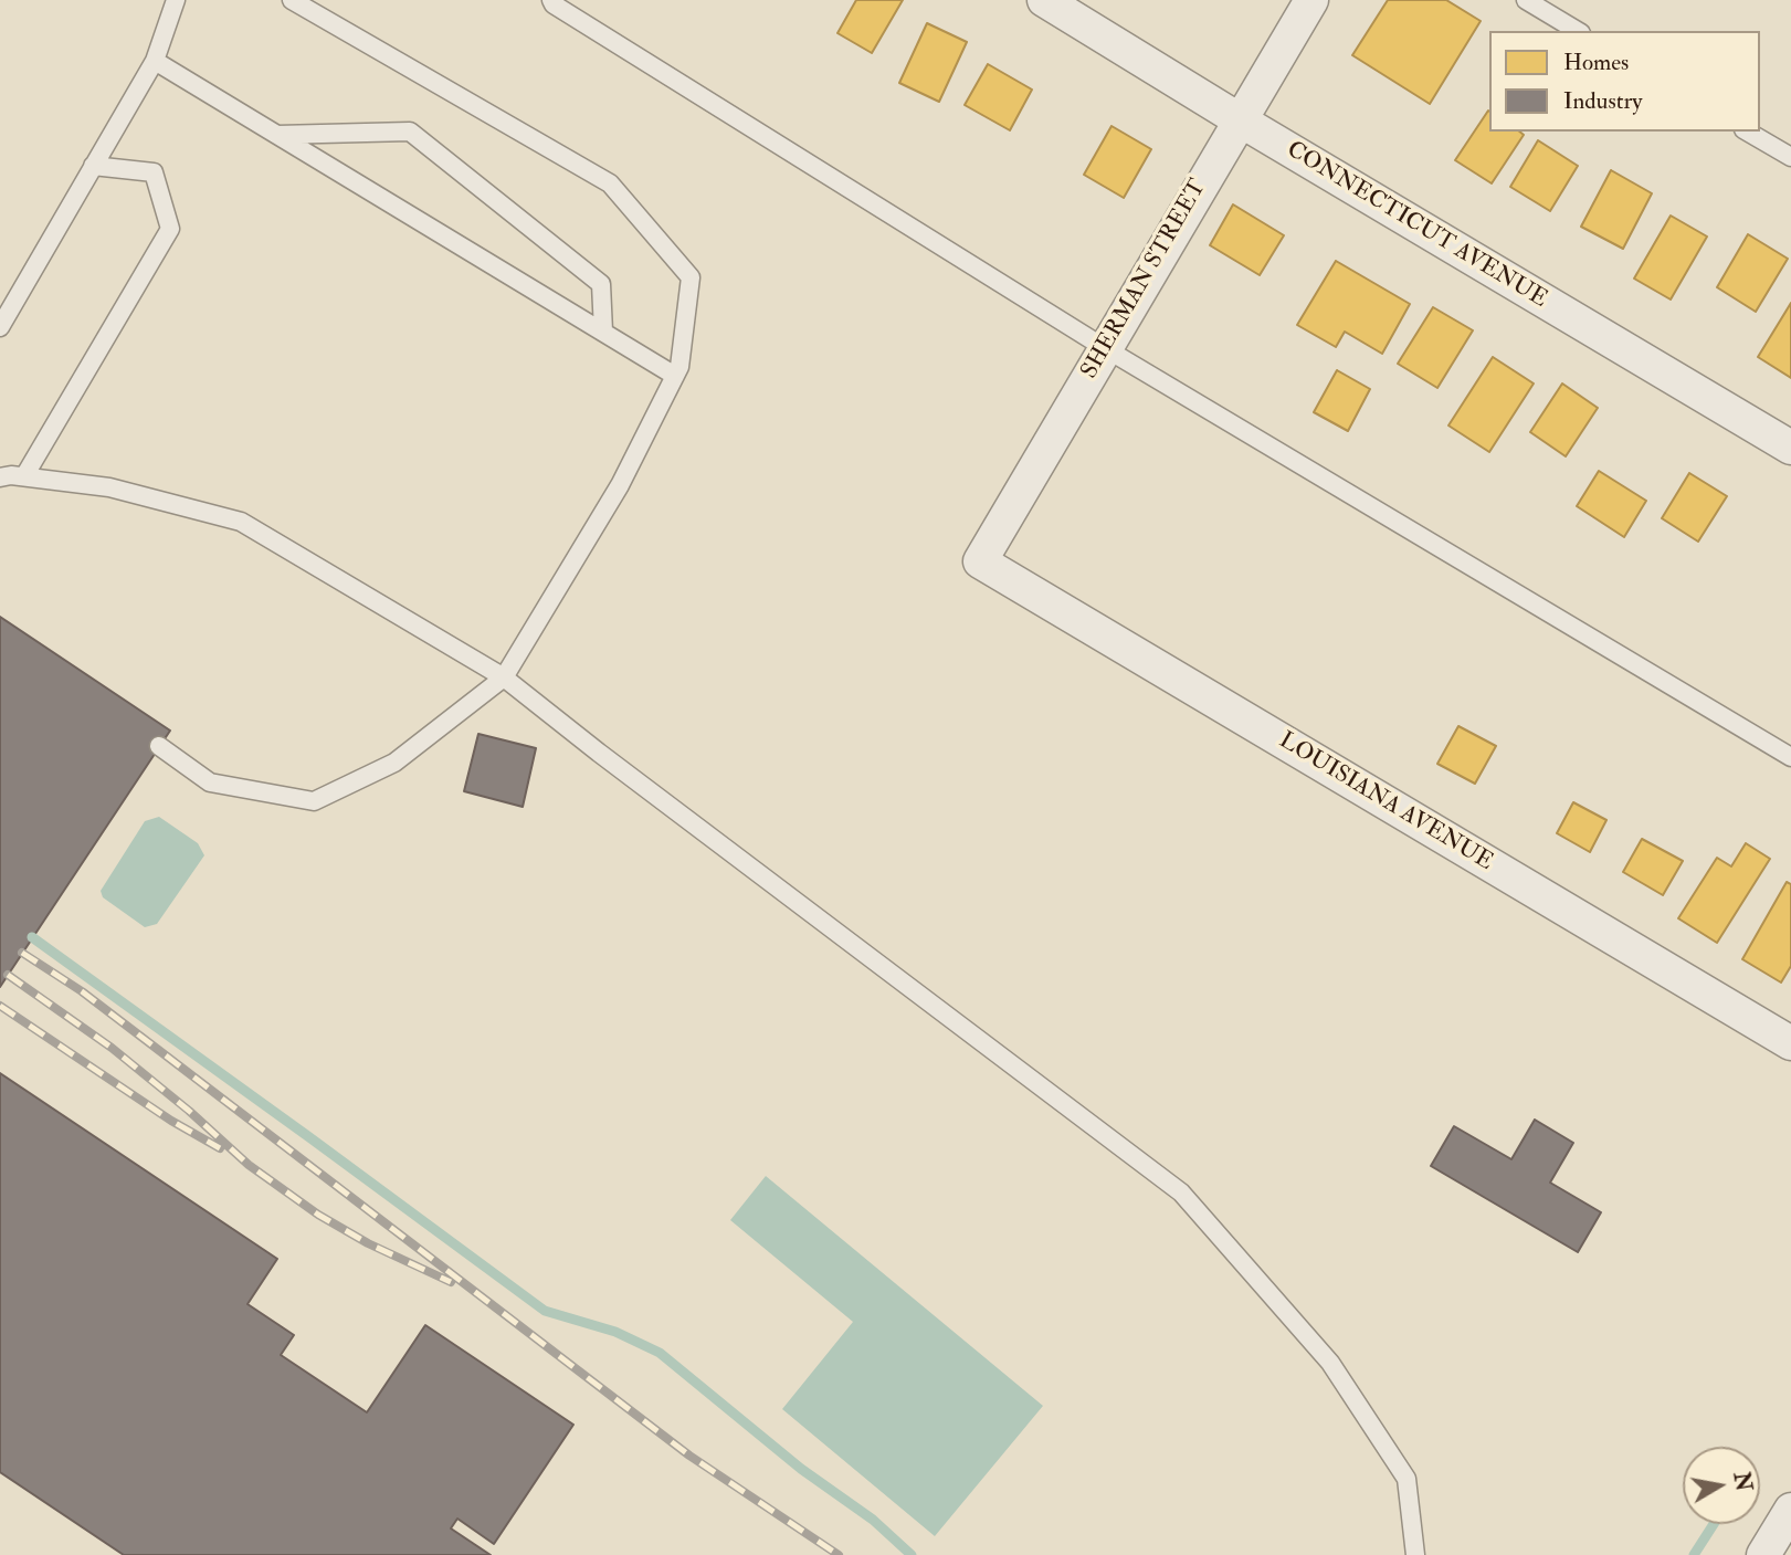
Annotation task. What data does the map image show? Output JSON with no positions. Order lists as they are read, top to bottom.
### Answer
{
  "streets": {
    "street": ["CONNECTICUT AVENUE", "SHERMAN STREET", "LOUISIANA AVENUE"]
  },
  "crossings": [
    ["CONNECTICUT AVENUE", "SHERMAN STREET"],
    ["SHERMAN STREET", "LOUISIANA AVENUE"]
  ],
  "legend": ["Homes", "Industry"],
  "north": "right"
}
